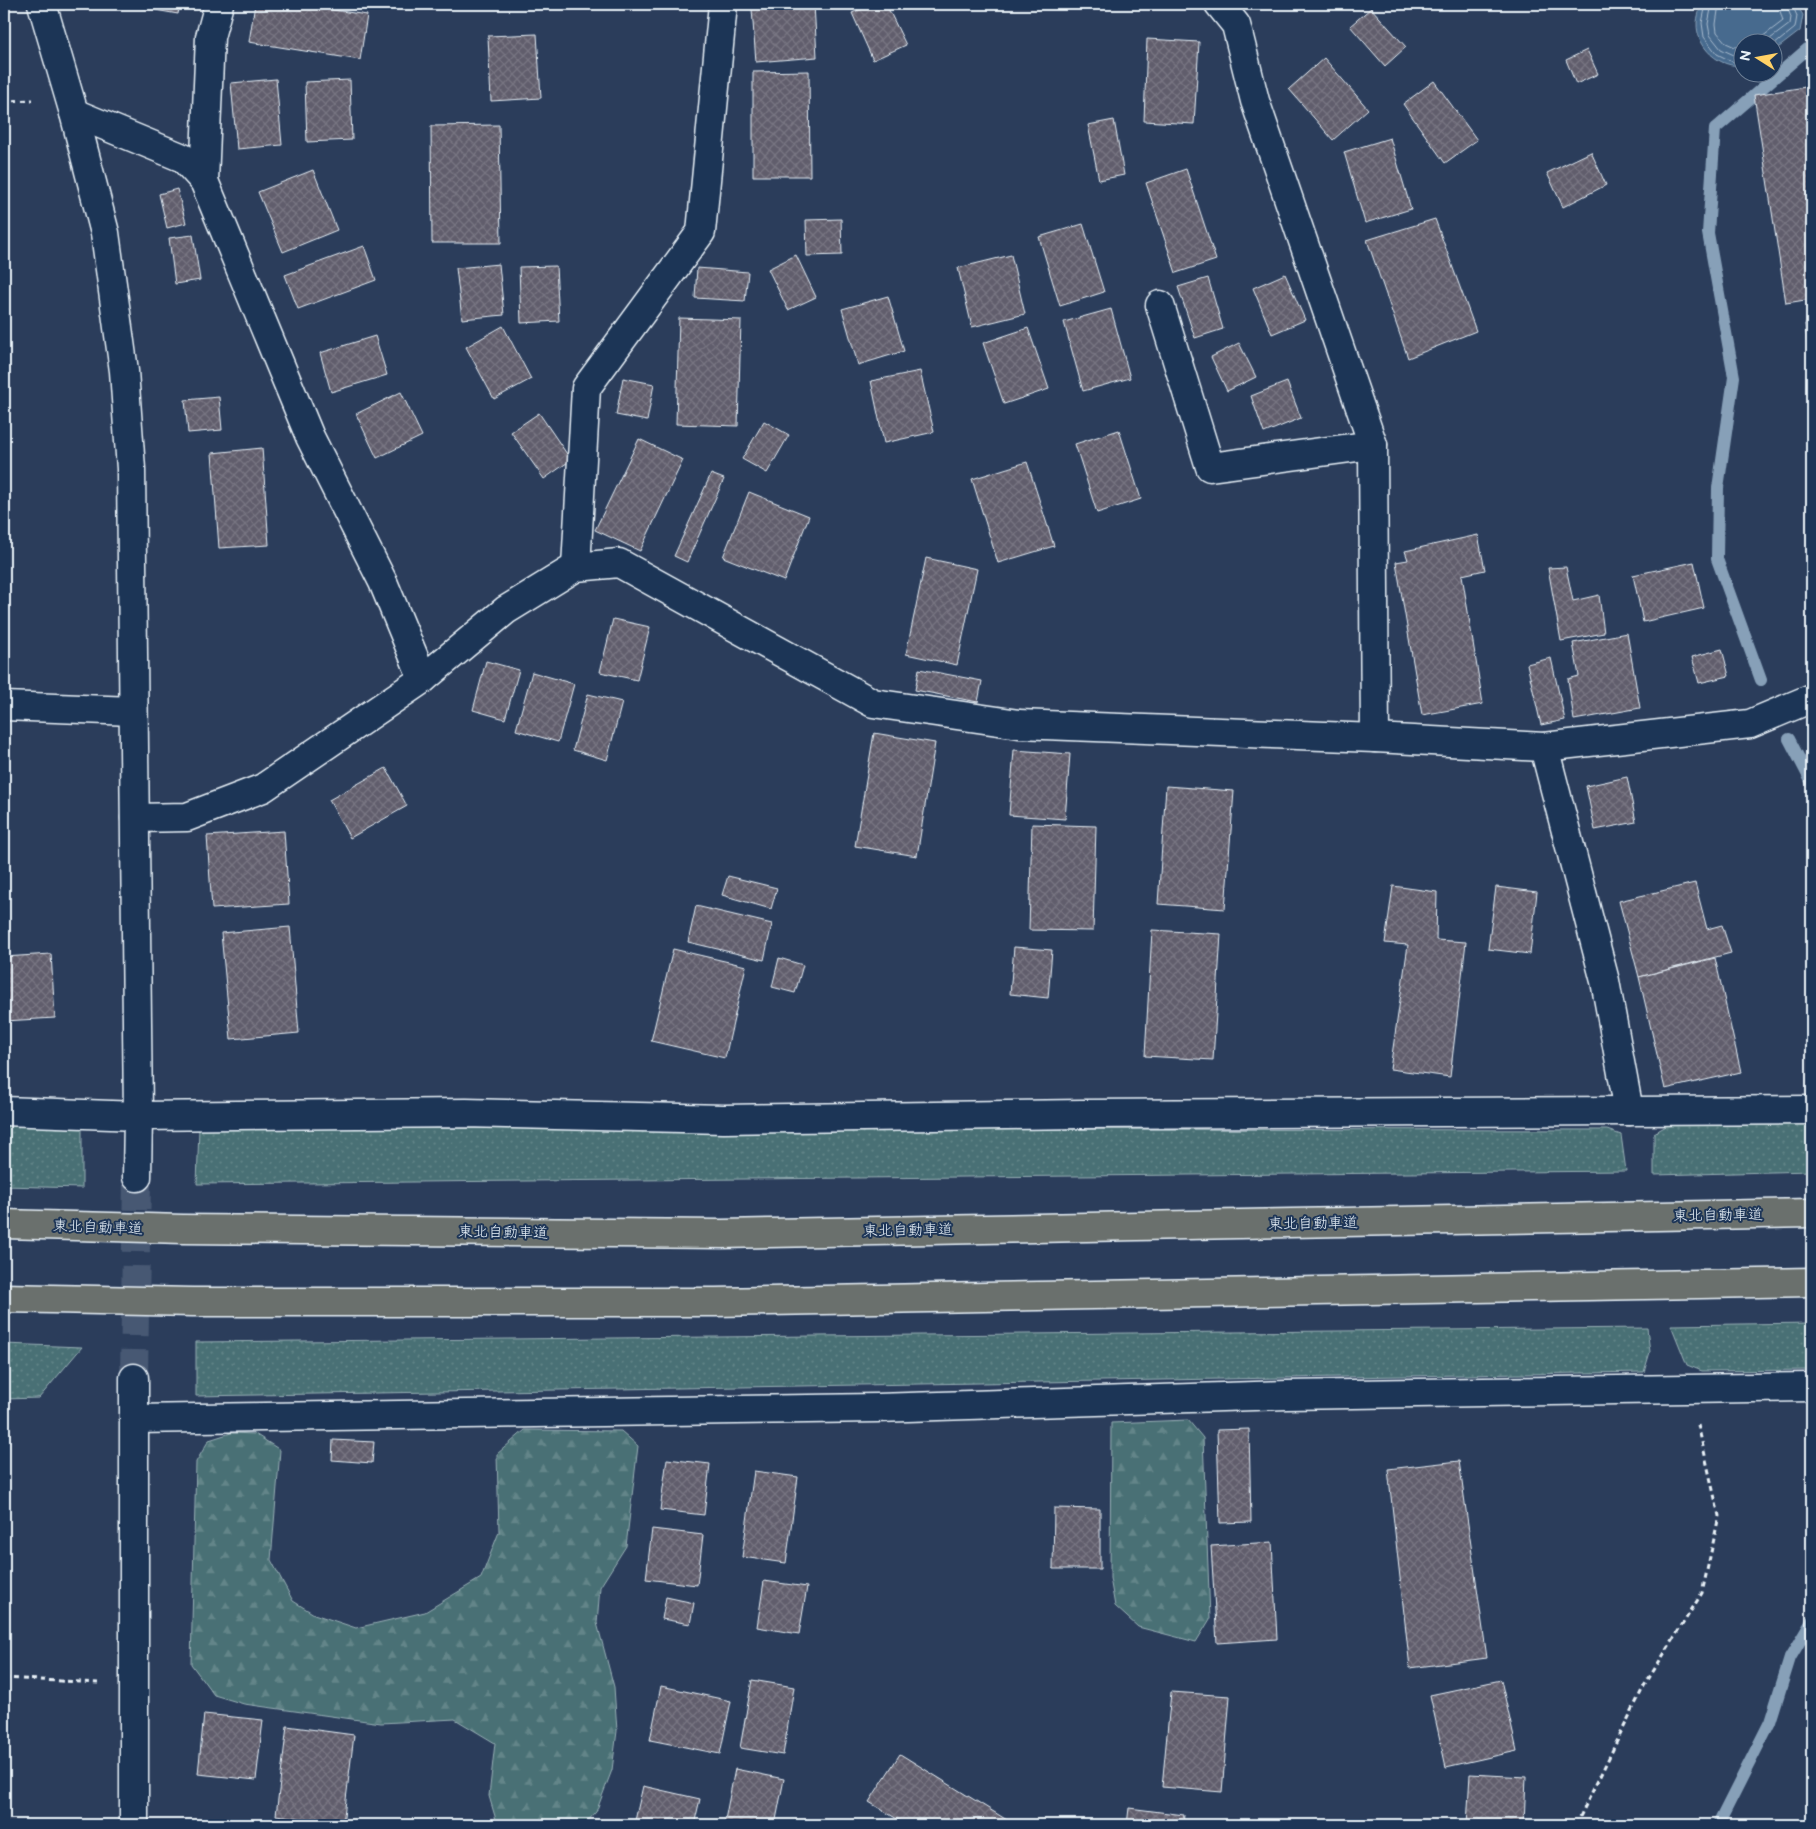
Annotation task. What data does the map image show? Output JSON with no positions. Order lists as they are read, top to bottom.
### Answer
{
  "streets": {
    "highway": ["東北自動車道"]
  },
  "north": "left"
}
